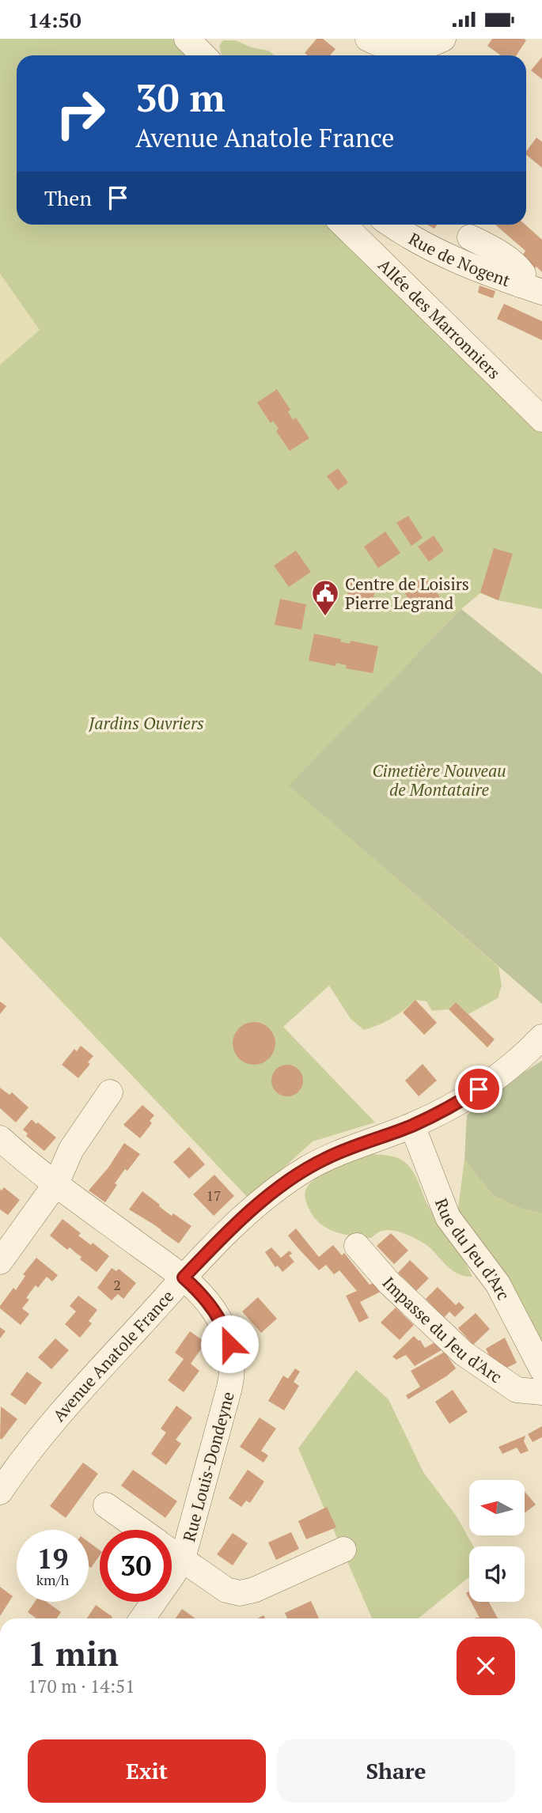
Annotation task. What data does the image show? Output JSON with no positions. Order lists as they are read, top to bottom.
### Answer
{
  "streets": {
    "street": [
      "Rue de Nogent",
      "Allée des Marronniers",
      "Rue du Jeu d'Arc",
      "Impasse du Jeu d'Arc",
      "Avenue Anatole France",
      "Rue Louis-Dondeyne"
    ]
  },
  "crossings": [
    ["Rue du Jeu d'Arc", "Avenue Anatole France"],
    ["Avenue Anatole France", "Rue Louis-Dondeyne"]
  ],
  "parks": ["Jardins Ouvriers", "Cimetière Nouveau de Montataire"],
  "places": {
    "public building": ["Centre de Loisirs Pierre Legrand"]
  },
  "house_numbers": ["17", "2"],
  "north": "left",
  "page": {
    "status": "14:50",
    "turn": ["30 m", "Avenue Anatole France"],
    "then": "Then",
    "speed": "19 km/h",
    "limit": "30",
    "heading": ["1 min", "170 m · 14:51"],
    "buttons": ["Exit", "Share"]
  }
}
